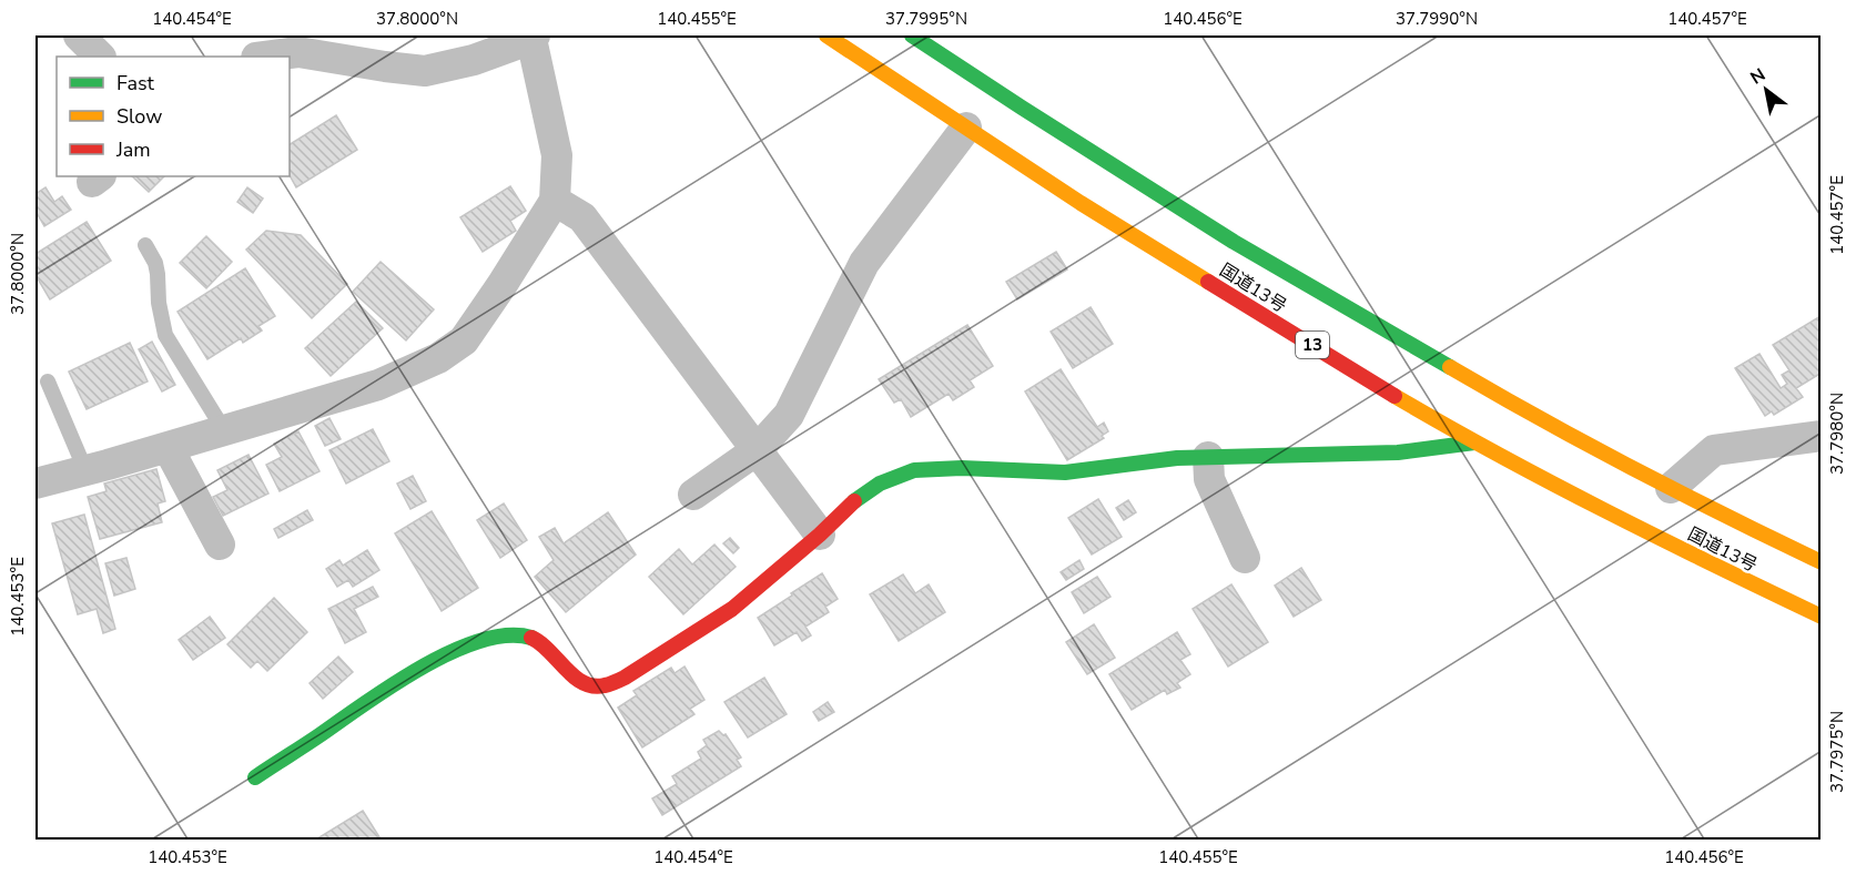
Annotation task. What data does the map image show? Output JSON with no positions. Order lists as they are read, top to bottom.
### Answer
{
  "streets": {
    "main road": ["国道13号", "13"]
  },
  "legend": ["Fast", "Slow", "Jam"],
  "north": "top left",
  "coordinates": [
    "140.454°E",
    "37.8000°N",
    "140.455°E",
    "37.7995°N",
    "140.456°E",
    "37.7990°N",
    "140.457°E",
    "37.7980°N",
    "140.453°E",
    "37.7975°N"
  ]
}
